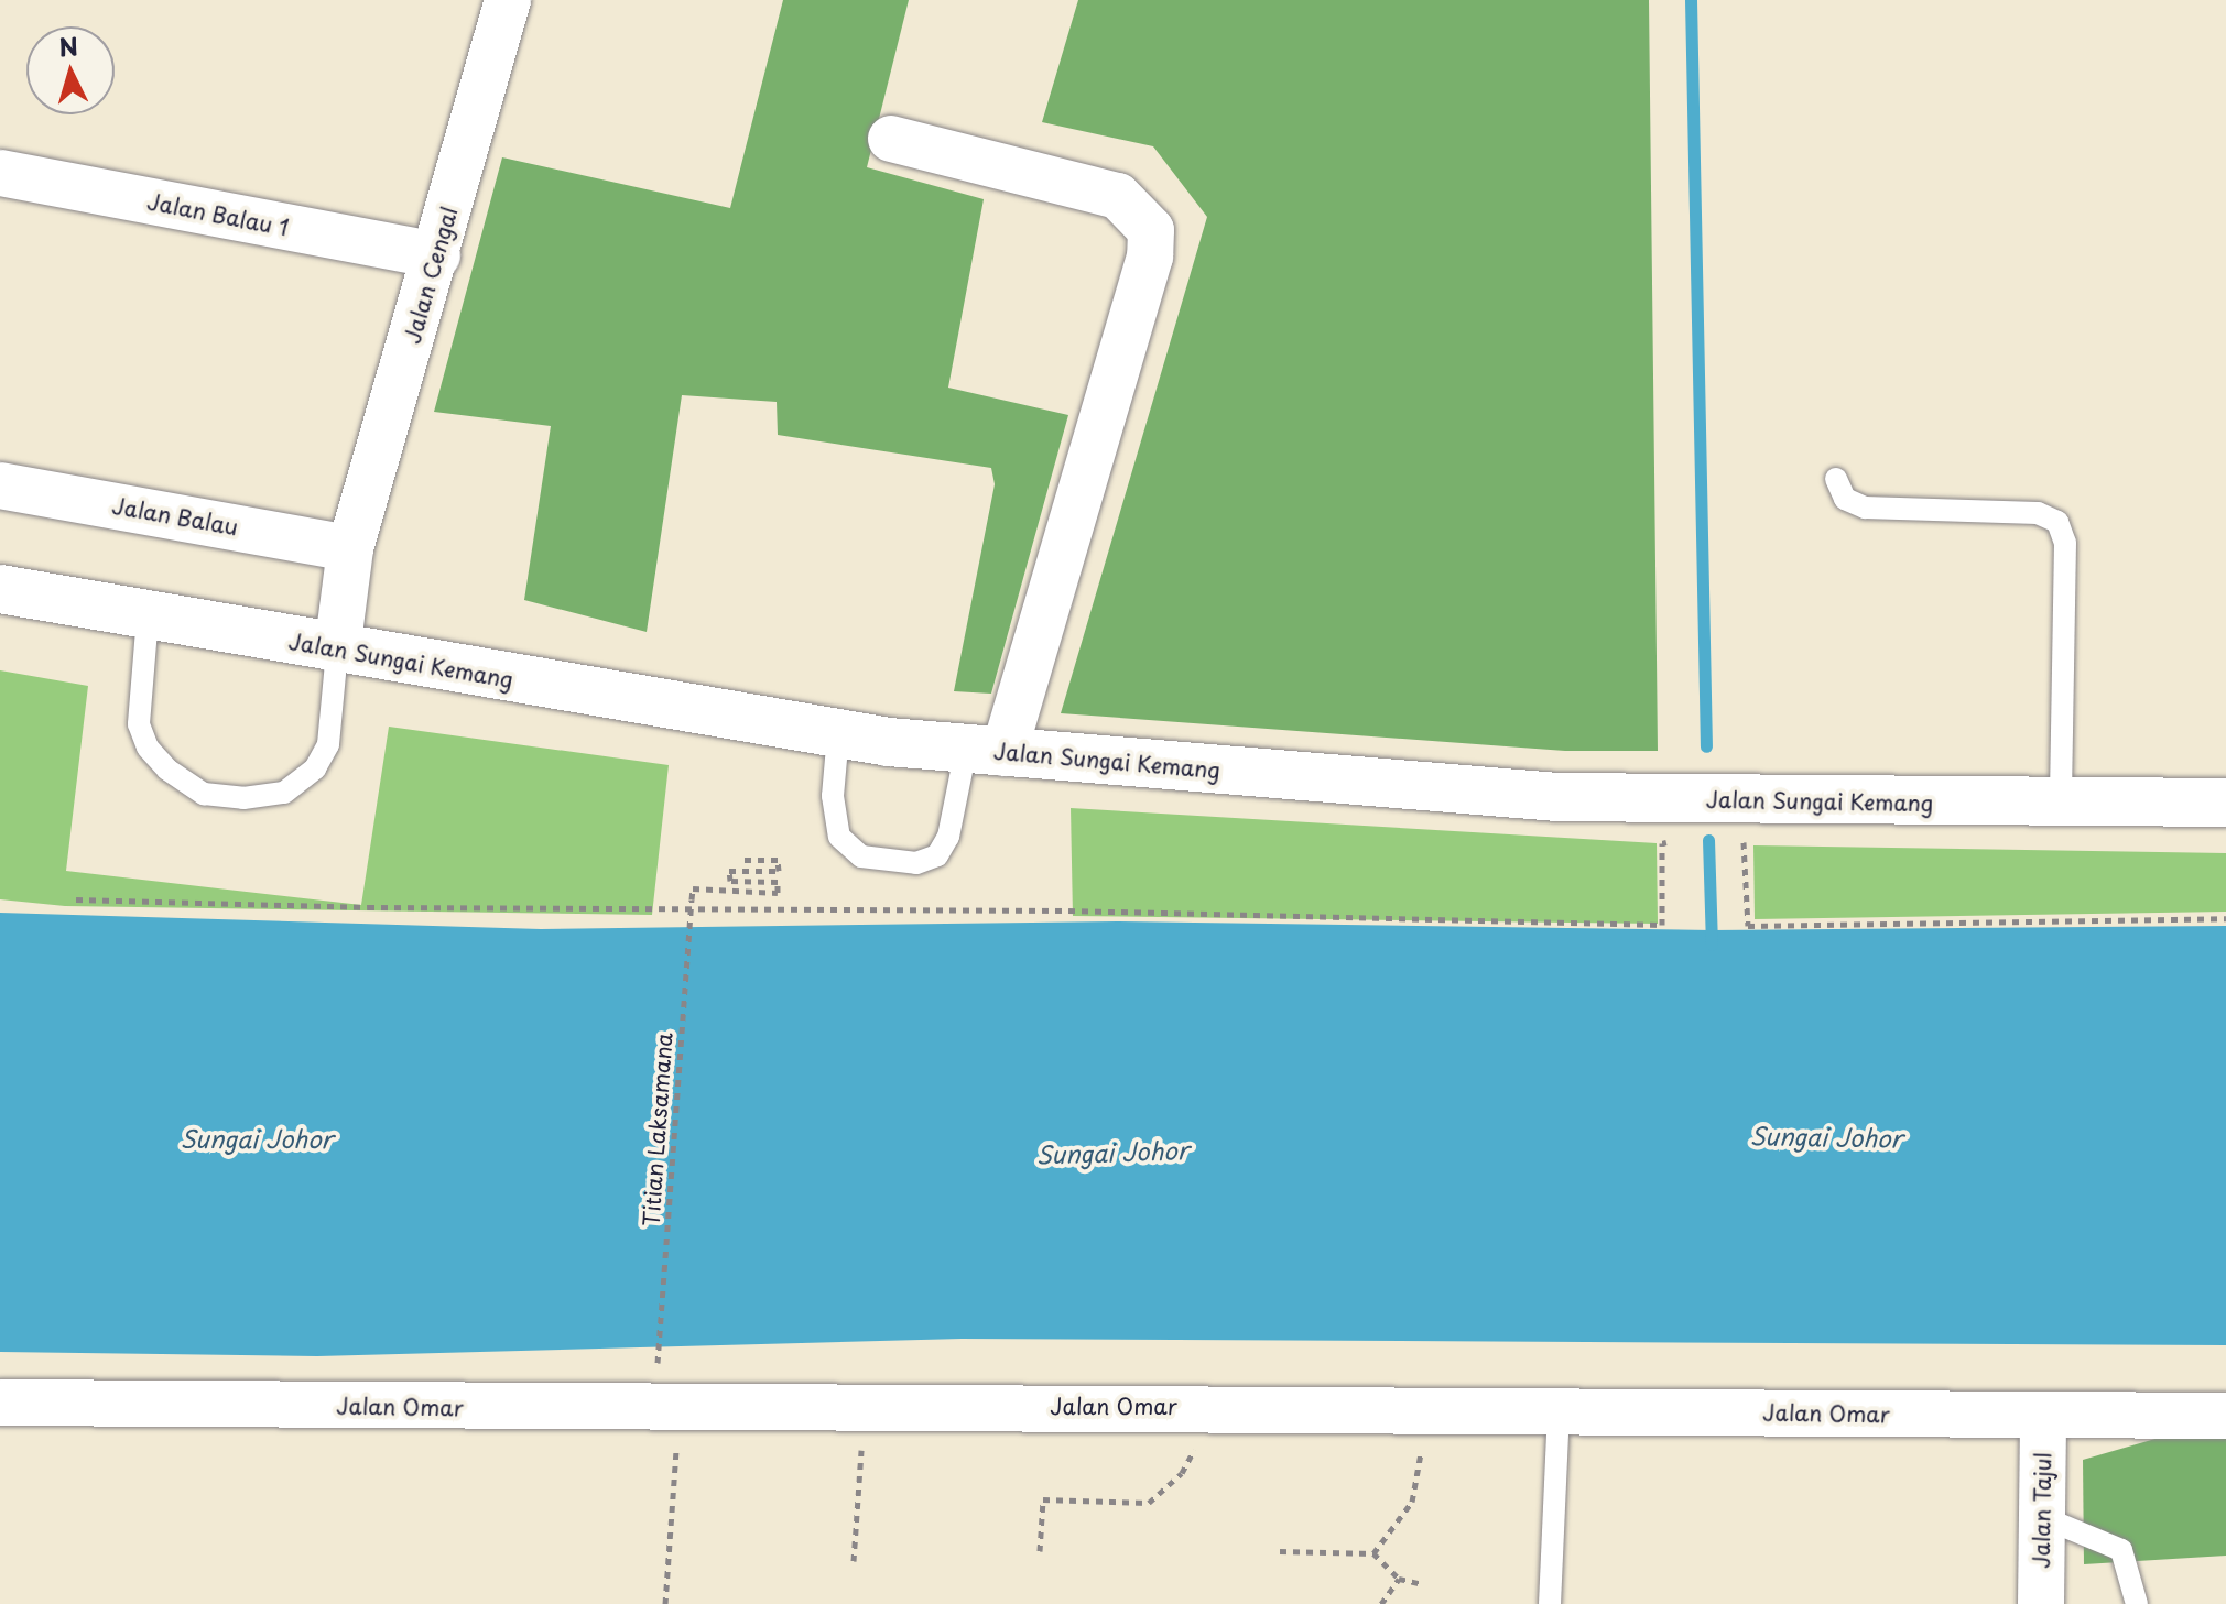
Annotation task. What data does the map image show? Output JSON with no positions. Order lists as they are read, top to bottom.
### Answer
{
  "streets": {
    "street": [
      "Jalan Balau 1",
      "Jalan Cengal",
      "Jalan Balau",
      "Jalan Sungai Kemang",
      "Jalan Omar",
      "Jalan Tajul"
    ],
    "path": ["Titian Laksamana"]
  },
  "crossings": [
    ["Jalan Balau 1", "Jalan Cengal"],
    ["Jalan Cengal", "Jalan Balau"],
    ["Jalan Cengal", "Jalan Sungai Kemang"],
    ["Jalan Omar", "Jalan Tajul"]
  ],
  "water": ["Sungai Johor"],
  "north": "top"
}
